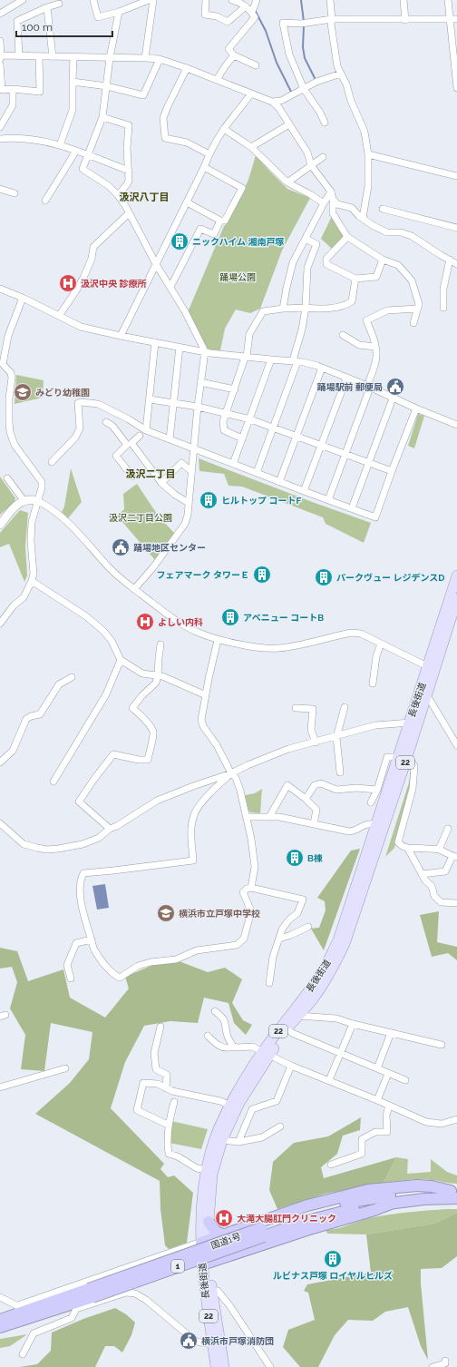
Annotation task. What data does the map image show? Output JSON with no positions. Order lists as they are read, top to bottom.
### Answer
{
  "streets": {
    "highway": ["国道1号", "1"],
    "main road": ["長後街道", "22"]
  },
  "districts": ["汲沢八丁目", "汲沢二丁目"],
  "parks": ["踊場公園", "汲沢二丁目公園"],
  "places": {
    "building": [
      "ニックハイム 湘南戸塚",
      "ヒルトップ コートF",
      "フェアマーク タワーＥ",
      "パークヴュー レジデンスD",
      "アベニュー コートB",
      "B棟",
      "ルビナス戸塚 ロイヤルヒルズ"
    ],
    "hospital": ["汲沢中央 診療所", "よしい内科", "大滝大腸肛門クリニック"],
    "public building": ["踊場駅前 郵便局", "踊場地区センター", "横浜市戸塚消防団"],
    "school or university": ["みどり幼稚園", "横浜市立戸塚中学校"]
  },
  "scale_bar": "100 m"
}
